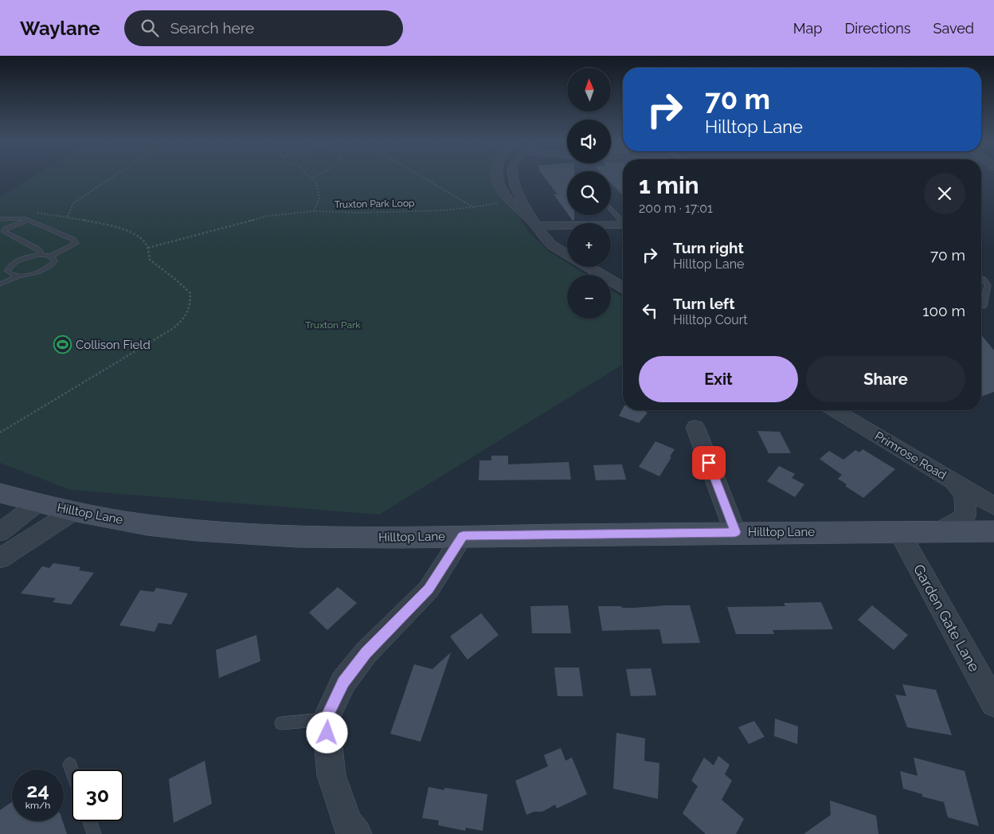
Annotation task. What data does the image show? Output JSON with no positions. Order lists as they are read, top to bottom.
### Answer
{
  "streets": {
    "street": ["Primrose Road", "Hilltop Lane", "Garden Gate Lane"],
    "path": ["Truxton Park Loop"]
  },
  "crossings": [
    ["Hilltop Lane", "Garden Gate Lane"]
  ],
  "parks": ["Truxton Park"],
  "places": {
    "sports": ["Collison Field"]
  },
  "north": "top",
  "page": {
    "header": "Waylane",
    "search": "Search here",
    "nav": ["Map", "Directions", "Saved"],
    "map_buttons": ["+", "−"],
    "turn": ["70 m", "Hilltop Lane"],
    "heading": ["1 min", "200 m · 17:01"],
    "list": [
      {
        "name": "Turn right",
        "note": "Hilltop Lane",
        "value": "70 m"
      },
      {
        "name": "Turn left",
        "note": "Hilltop Court",
        "value": "100 m"
      }
    ],
    "buttons": ["Exit", "Share"],
    "speed": "24 km/h",
    "limit": "30"
  }
}
